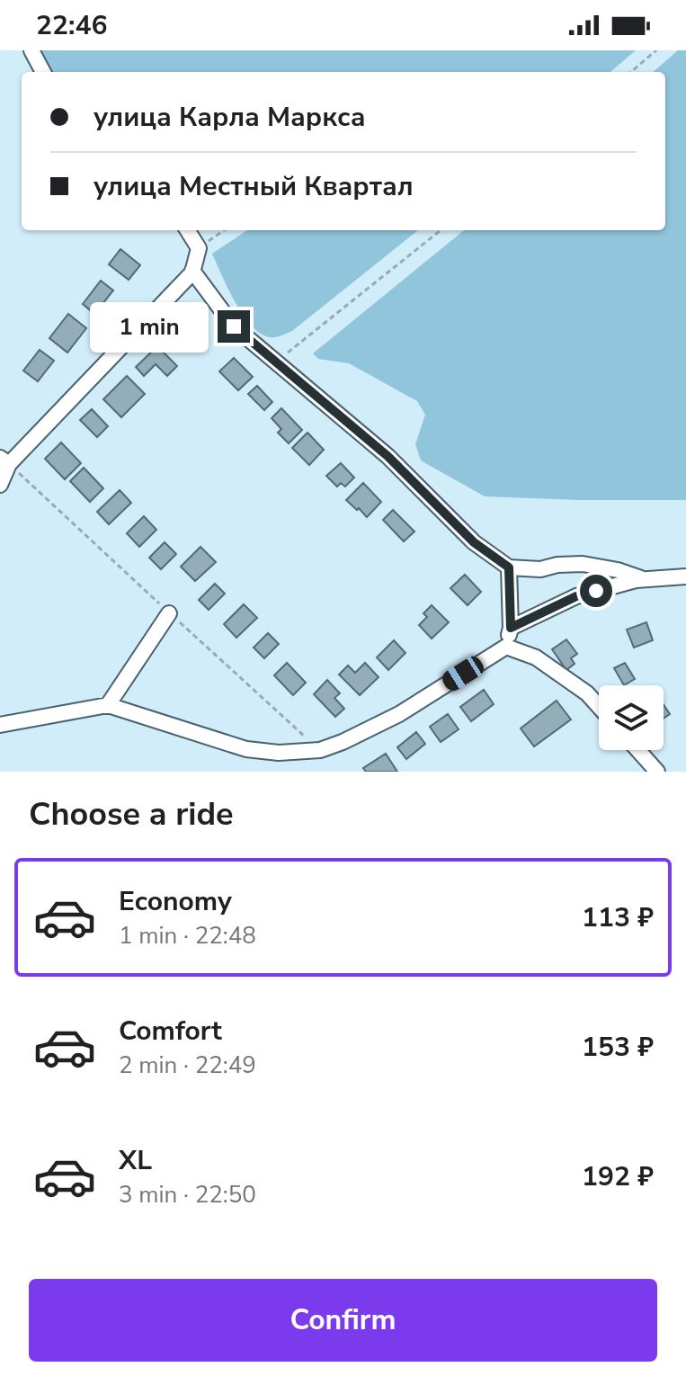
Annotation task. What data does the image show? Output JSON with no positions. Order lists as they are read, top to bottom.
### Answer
{
  "page": {
    "status": "22:46",
    "banner": ["улица Карла Маркса", "улица Местный Квартал"],
    "bubble": "1 min",
    "heading": "Choose a ride",
    "list": [
      {
        "name": "Economy",
        "note": "1 min · 22:48",
        "value": "113 ₽"
      },
      {
        "name": "Comfort",
        "note": "2 min · 22:49",
        "value": "153 ₽"
      },
      {
        "name": "XL",
        "note": "3 min · 22:50",
        "value": "192 ₽"
      }
    ],
    "buttons": "Confirm"
  }
}
